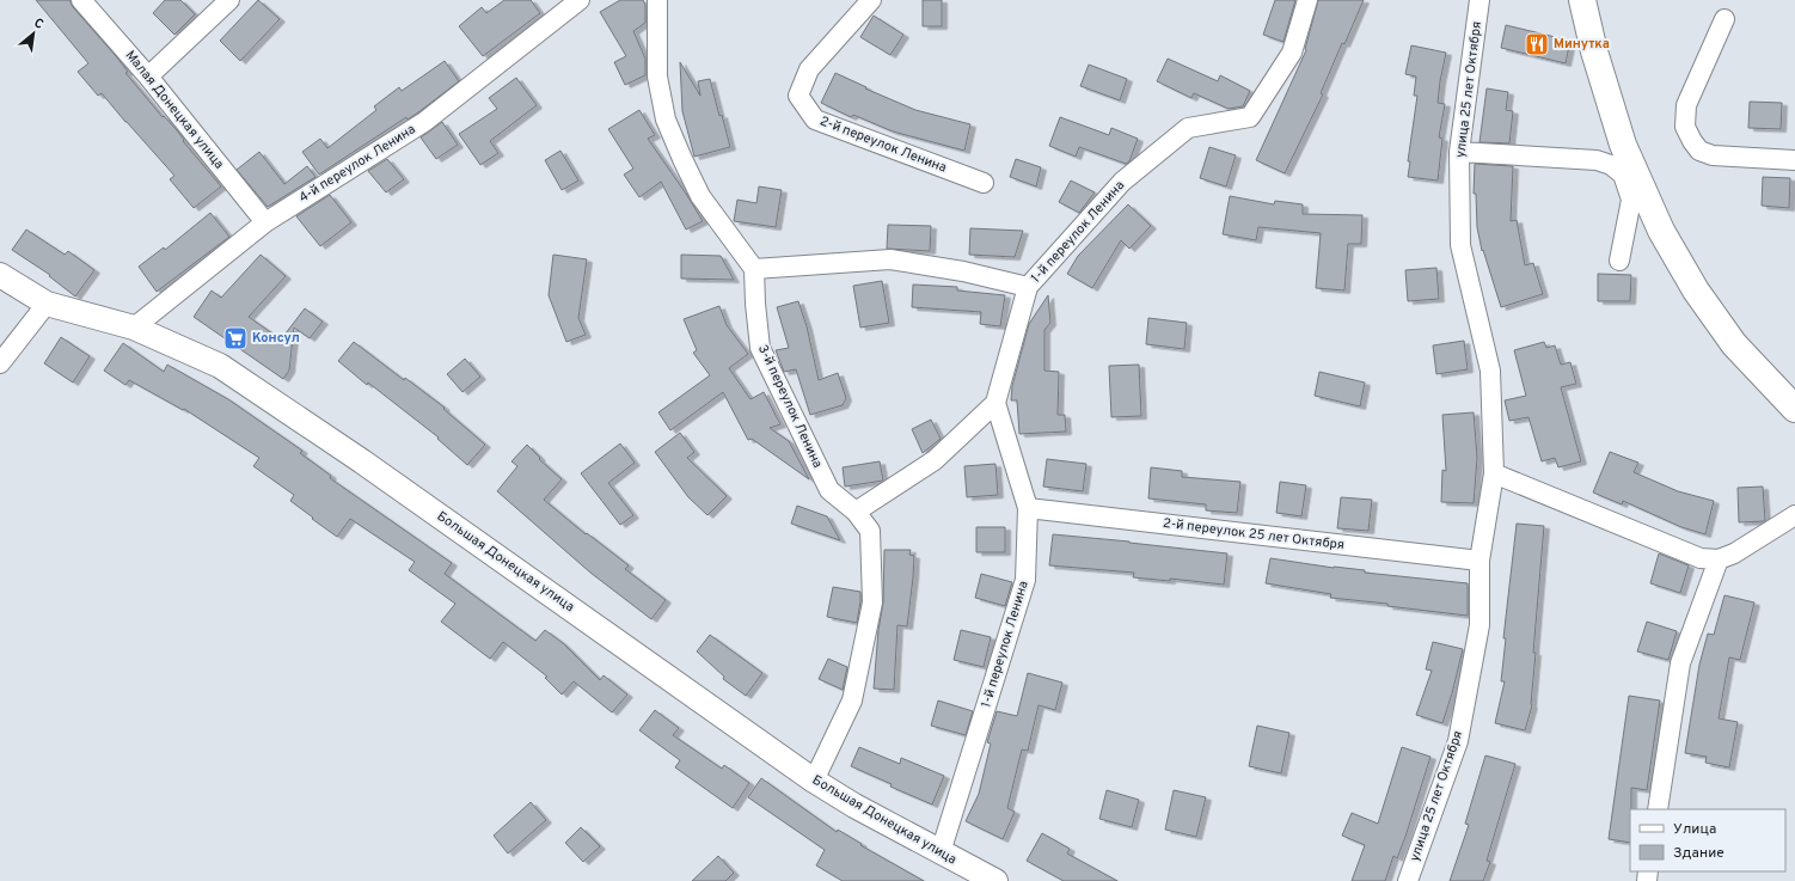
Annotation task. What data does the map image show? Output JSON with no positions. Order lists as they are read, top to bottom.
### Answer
{
  "streets": {
    "street": [
      "улица 25 лет Октября",
      "Малая Донецкая улица",
      "2-й переулок Ленина",
      "4-й переулок Ленина",
      "1-й переулок Ленина",
      "3-й переулок Ленина",
      "2-й переулок 25 лет Октября",
      "Большая Донецкая улица"
    ]
  },
  "crossings": [
    ["улица 25 лет Октября", "2-й переулок 25 лет Октября"],
    ["Малая Донецкая улица", "4-й переулок Ленина"],
    ["4-й переулок Ленина", "Большая Донецкая улица"],
    ["1-й переулок Ленина", "2-й переулок 25 лет Октября"],
    ["1-й переулок Ленина", "Большая Донецкая улица"],
    ["3-й переулок Ленина", "Большая Донецкая улица"]
  ],
  "places": {
    "restaurant": ["Минутка"],
    "supermarket": ["Консул"]
  },
  "legend": ["Улица", "Здание"],
  "north": "top right"
}
